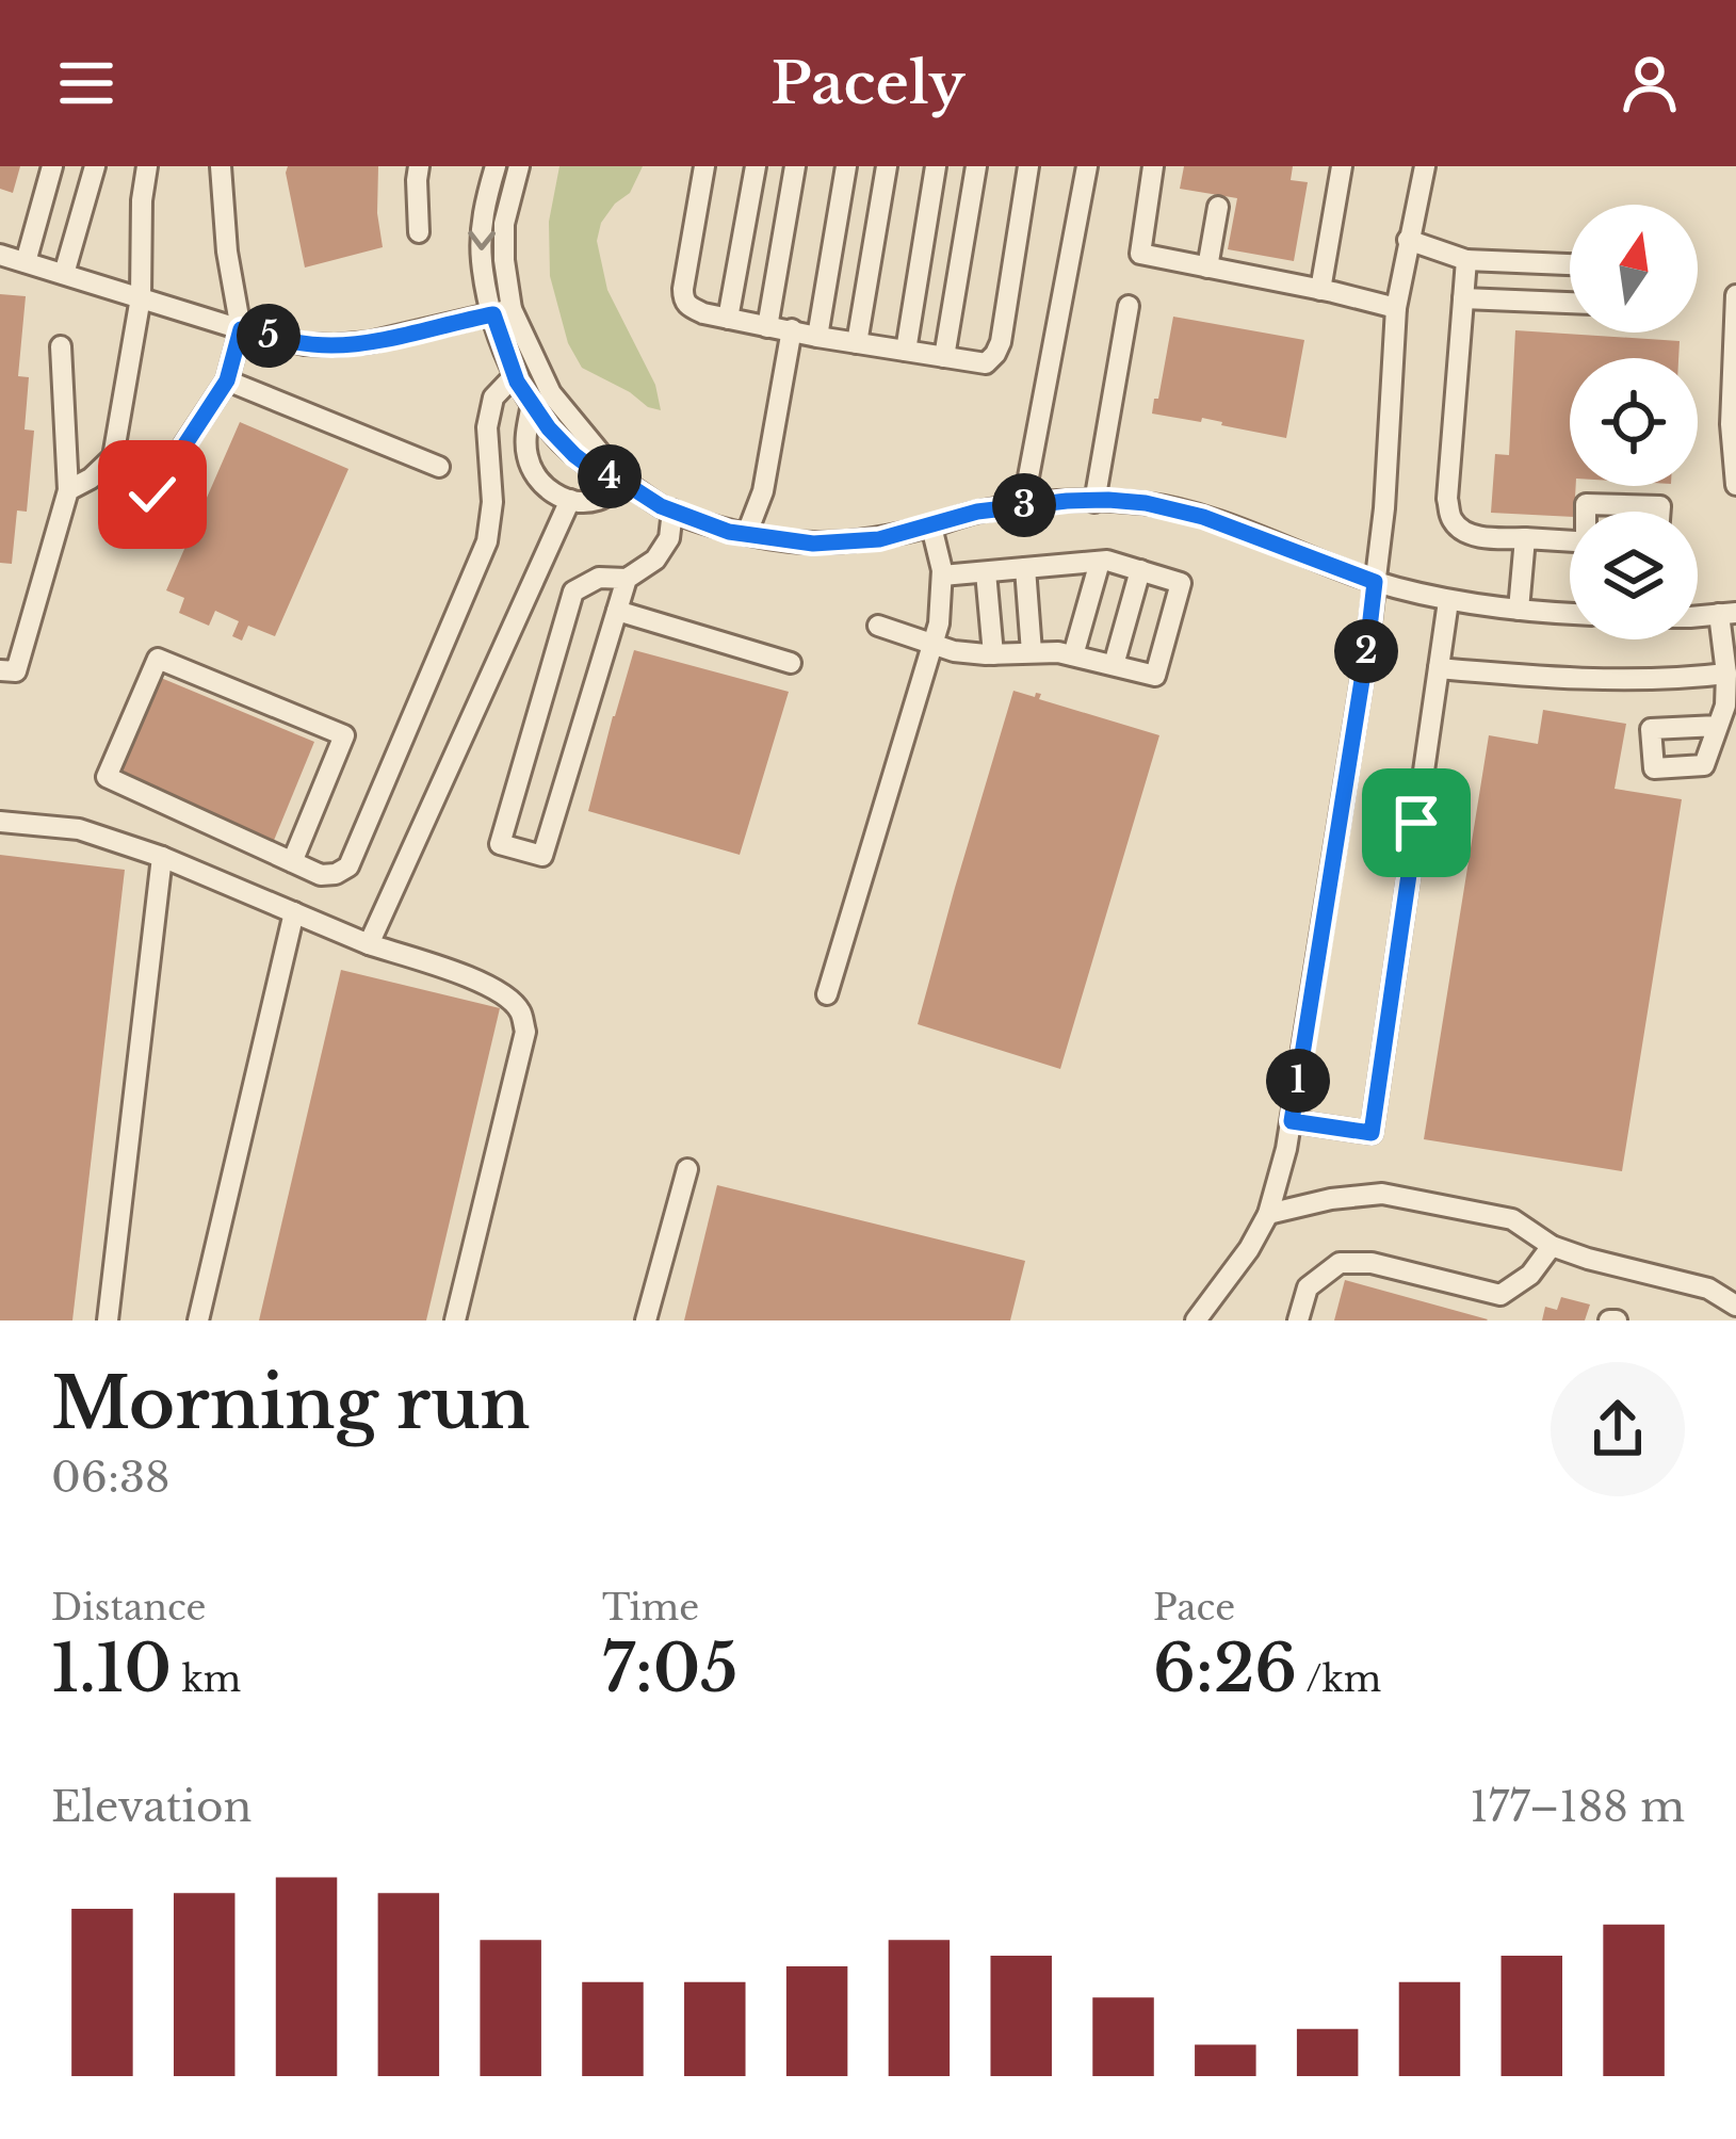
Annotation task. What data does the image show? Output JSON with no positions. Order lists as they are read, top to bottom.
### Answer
{
  "north": "top",
  "page": {
    "header": "Pacely",
    "pins": [
      "5",
      "4",
      "3",
      "2",
      "1"
    ],
    "heading": ["Morning run", "06:38"],
    "stats": [
      ["Distance", "1.10 km"],
      ["Time", "7:05"],
      ["Pace", "6:26 /km"]
    ],
    "chart": ["Elevation", "177–188 m"]
  }
}
